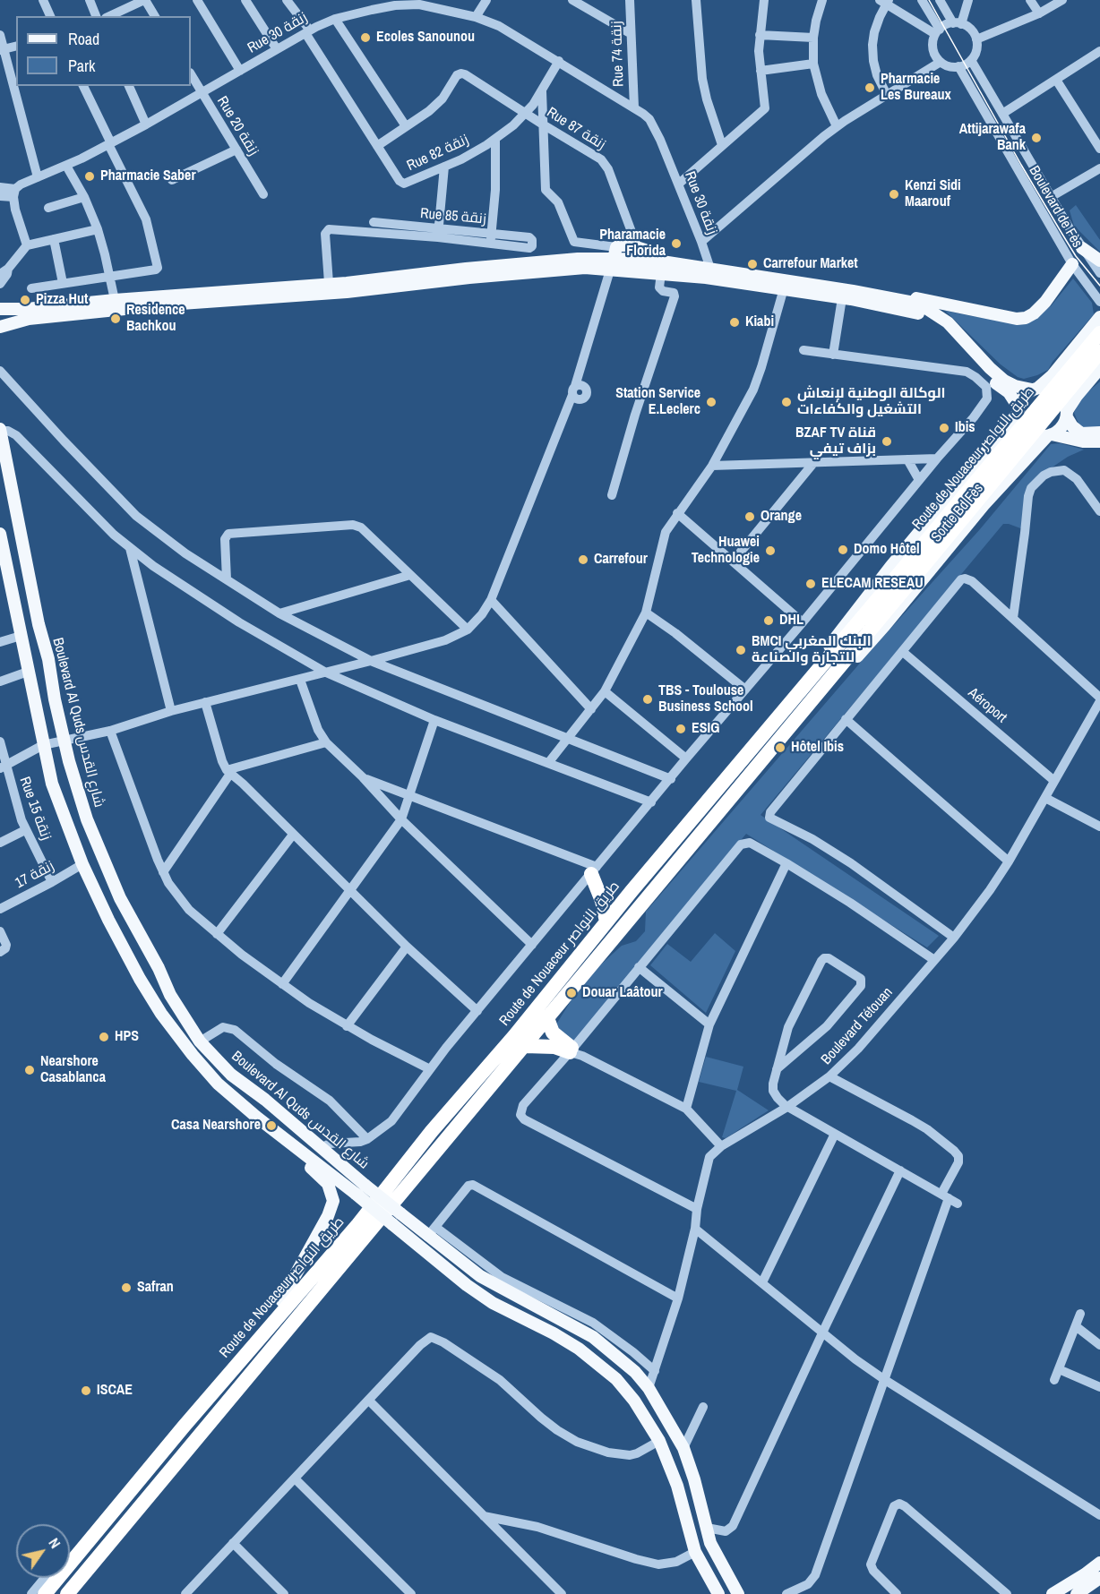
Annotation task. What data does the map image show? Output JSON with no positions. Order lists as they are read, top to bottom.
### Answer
{
  "streets": {
    "highway": ["Route de Nouaceur طريق النواصر"],
    "main road": ["Sortie Bd Fès", "Boulevard Al Quds شارع القدس"],
    "street": [
      "Rue 30 زنقة",
      "Rue 74 زنقة",
      "Rue 20 زنقة",
      "Rue 87 زنقة",
      "Rue 82 زنقة",
      "Boulevard de Fès",
      "Rue 85 زنقة",
      "Aéroport",
      "Rue 15 زنقة",
      "زنقة 17",
      "Boulevard Tétouan"
    ]
  },
  "crossings": [
    ["Rue 30 زنقة", "Rue 74 زنقة"],
    ["Rue 30 زنقة", "Rue 20 زنقة"],
    ["Rue 30 زنقة", "Rue 82 زنقة"],
    ["Rue 87 زنقة", "Rue 82 زنقة"],
    ["Route de Nouaceur طريق النواصر", "Sortie Bd Fès"],
    ["Aéroport", "Boulevard Tétouan"],
    ["Boulevard Al Quds شارع القدس", "زنقة 17"],
    ["Boulevard Al Quds شارع القدس", "Boulevard Tétouan"],
    ["Rue 15 زنقة", "زنقة 17"]
  ],
  "places": [
    "Ecoles Sanounou",
    "Pharmacie Les Bureaux",
    "Attijarawafa Bank",
    "Pharmacie Saber",
    "Kenzi Sidi Maarouf",
    "Pharamacie Florida",
    "Carrefour Market",
    "Pizza Hut",
    "Residence Bachkou",
    "Kiabi",
    "Station Service E.Leclerc",
    "الوكالة الوطنية لإنعاش التشغيل والكفاءات",
    "Ibis",
    "BZAF TV قناة بزاف تيفي",
    "Orange",
    "Domo Hôtel",
    "Huawei Technologie",
    "Carrefour",
    "ELECAM RESEAU",
    "DHL",
    "BMCI البنك المغربي للتجارة والصناعة",
    "TBS - Toulouse Business School",
    "ESIG",
    "Hôtel Ibis",
    "Douar Laâtour",
    "HPS",
    "Nearshore Casablanca",
    "Casa Nearshore",
    "Safran",
    "ISCAE"
  ],
  "legend": ["Road", "Park"],
  "north": "top right"
}
